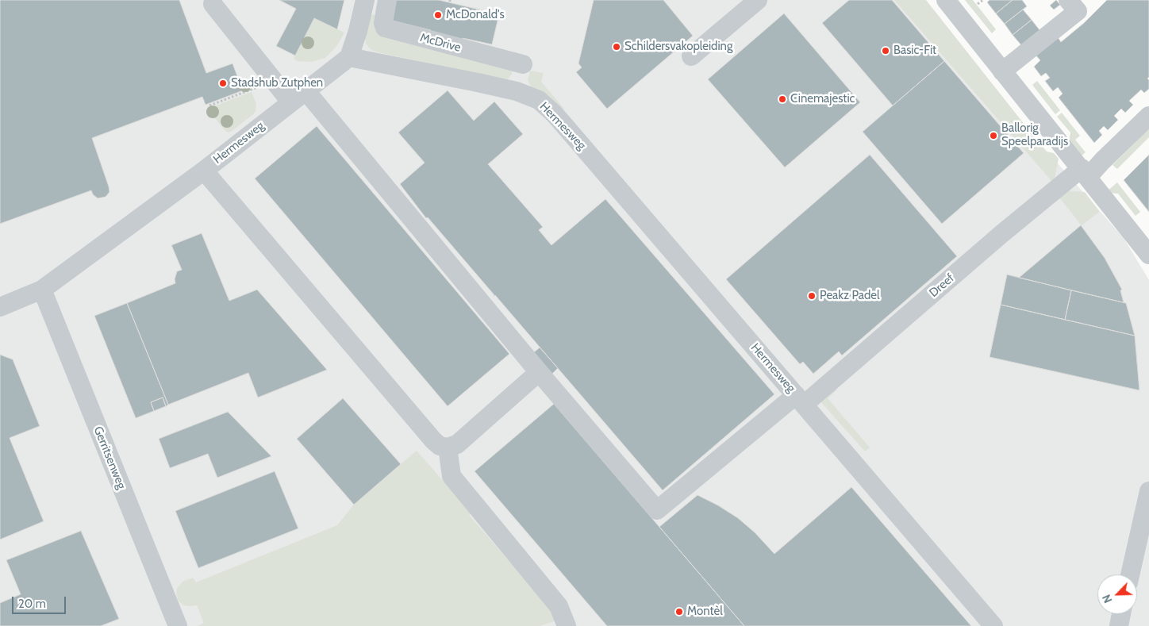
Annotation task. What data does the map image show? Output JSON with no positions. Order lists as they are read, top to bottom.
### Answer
{
  "streets": {
    "street": [
      "McDrive",
      "Hermesweg",
      "Dreef",
      "Gerritsenweg"
    ]
  },
  "crossings": [
    ["Hermesweg", "Dreef"],
    ["Hermesweg", "Gerritsenweg"]
  ],
  "places": [
    "McDonald's",
    "Schildersvakopleiding",
    "Basic-Fit",
    "Stadshub Zutphen",
    "Cinemajestic",
    "Ballorig Speelparadijs",
    "Peakz Padel",
    "Montèl"
  ],
  "scale_bar": "20 m",
  "north": "bottom left"
}
